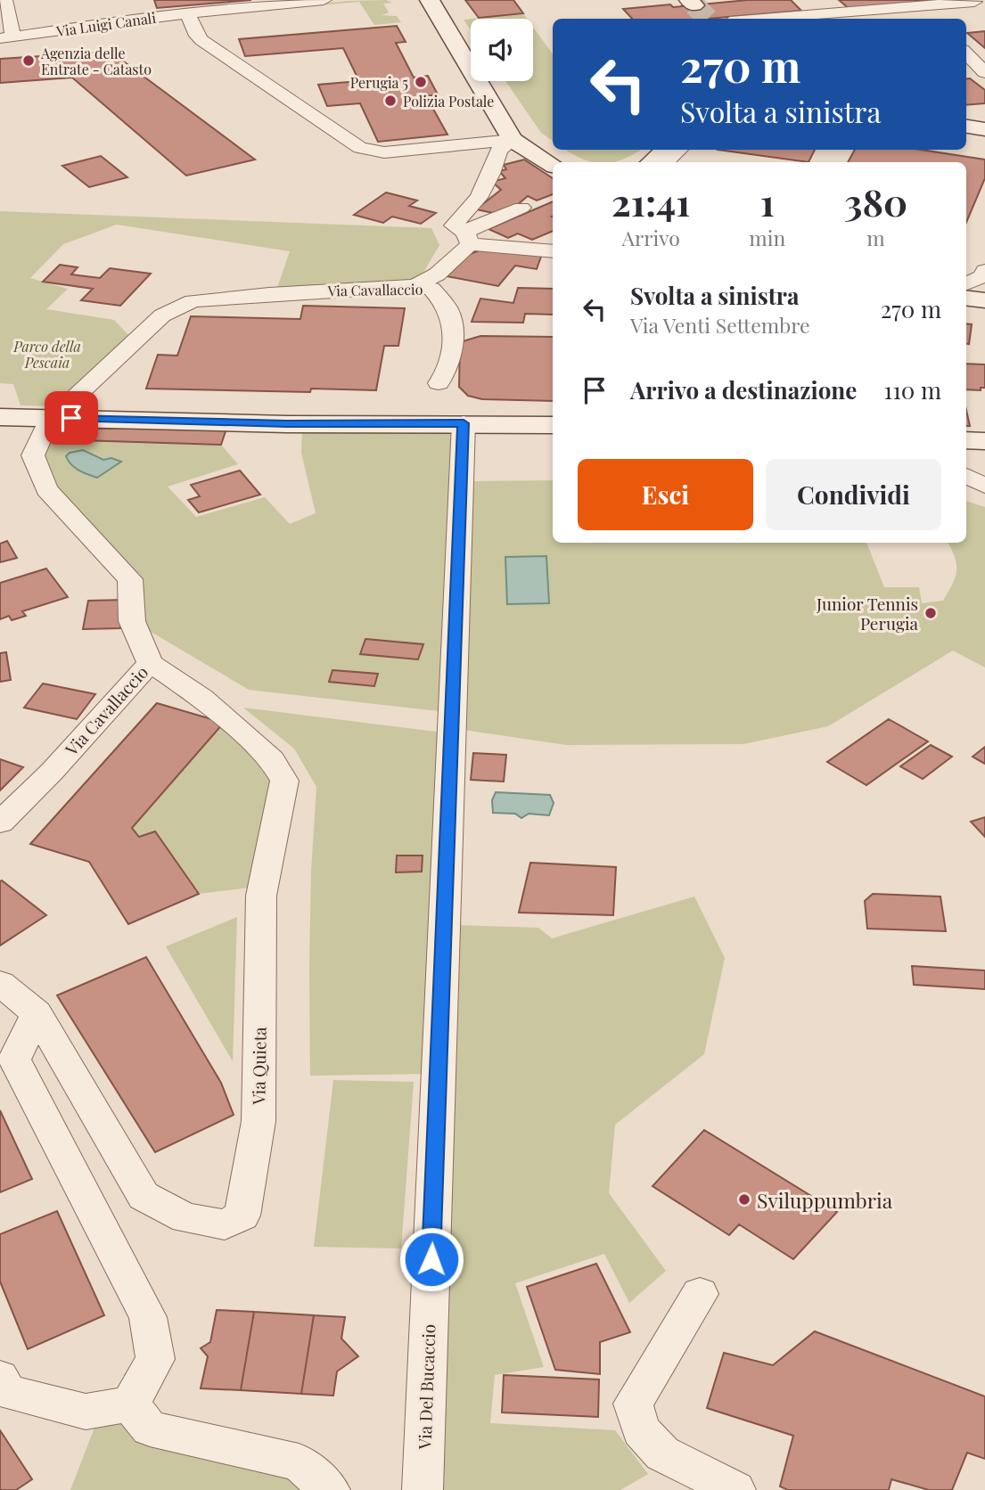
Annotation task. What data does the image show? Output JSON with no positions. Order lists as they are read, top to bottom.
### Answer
{
  "streets": {
    "street": [
      "Via Luigi Canali",
      "Via Cavallaccio",
      "Via Quieta",
      "Via Del Bucaccio"
    ]
  },
  "crossings": [
    ["Via Cavallaccio", "Via Quieta"]
  ],
  "parks": ["Parco della Pescaia"],
  "places": [
    "Agenzia delle Entrate - Catasto",
    "Perugia 5",
    "Polizia Postale",
    "Junior Tennis Perugia",
    "Sviluppumbria"
  ],
  "page": {
    "turn": ["270 m", "Svolta a sinistra"],
    "eta": [
      "21:41",
      "Arrivo",
      "1",
      "min",
      "380",
      "m"
    ],
    "list": [
      {
        "name": "Svolta a sinistra",
        "note": "Via Venti Settembre",
        "value": "270 m"
      },
      {
        "name": "Arrivo a destinazione",
        "value": "110 m"
      }
    ],
    "buttons": ["Esci", "Condividi"]
  }
}
